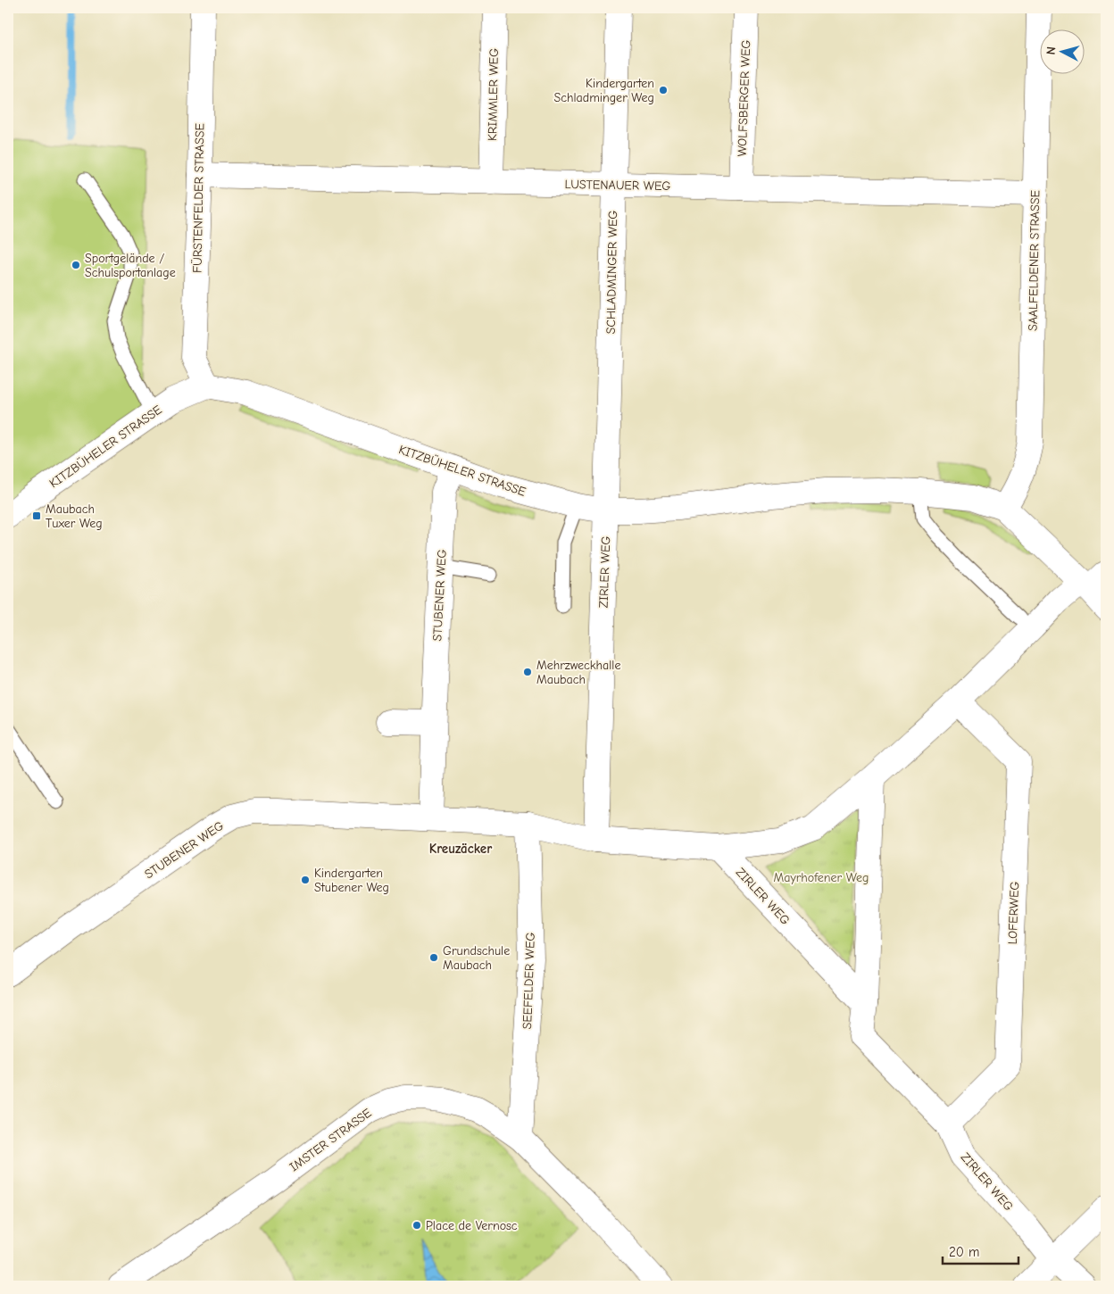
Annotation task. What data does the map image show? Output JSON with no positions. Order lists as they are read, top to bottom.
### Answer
{
  "streets": {
    "street": [
      "KRIMMLER WEG",
      "WOLFSBERGER WEG",
      "LUSTENAUER WEG",
      "FÜRSTENFELDER STRASSE",
      "SAALFELDENER STRASSE",
      "SCHLADMINGER WEG",
      "KITZBÜHELER STRASSE",
      "ZIRLER WEG",
      "STUBENER WEG",
      "LOFERWEG",
      "SEEFELDER WEG",
      "IMSTER STRASSE"
    ]
  },
  "crossings": [
    ["KRIMMLER WEG", "LUSTENAUER WEG"],
    ["WOLFSBERGER WEG", "LUSTENAUER WEG"],
    ["LUSTENAUER WEG", "FÜRSTENFELDER STRASSE"],
    ["LUSTENAUER WEG", "SAALFELDENER STRASSE"],
    ["LUSTENAUER WEG", "SCHLADMINGER WEG"],
    ["FÜRSTENFELDER STRASSE", "KITZBÜHELER STRASSE"],
    ["SAALFELDENER STRASSE", "KITZBÜHELER STRASSE"],
    ["SCHLADMINGER WEG", "KITZBÜHELER STRASSE"],
    ["SCHLADMINGER WEG", "ZIRLER WEG"],
    ["KITZBÜHELER STRASSE", "ZIRLER WEG"],
    ["KITZBÜHELER STRASSE", "STUBENER WEG"],
    ["ZIRLER WEG", "STUBENER WEG"],
    ["ZIRLER WEG", "LOFERWEG"],
    ["STUBENER WEG", "SEEFELDER WEG"],
    ["SEEFELDER WEG", "IMSTER STRASSE"]
  ],
  "districts": ["Kreuzäcker"],
  "parks": ["Mayrhofener Weg"],
  "places": {
    "other": [
      "Kindergarten Schladminger Weg",
      "Sportgelände / Schulsportanlage",
      "Mehrzweckhalle Maubach",
      "Kindergarten Stubener Weg",
      "Grundschule Maubach",
      "Place de Vernosc"
    ],
    "transit": ["Maubach Tuxer Weg"]
  },
  "scale_bar": "20 m",
  "north": "left"
}
